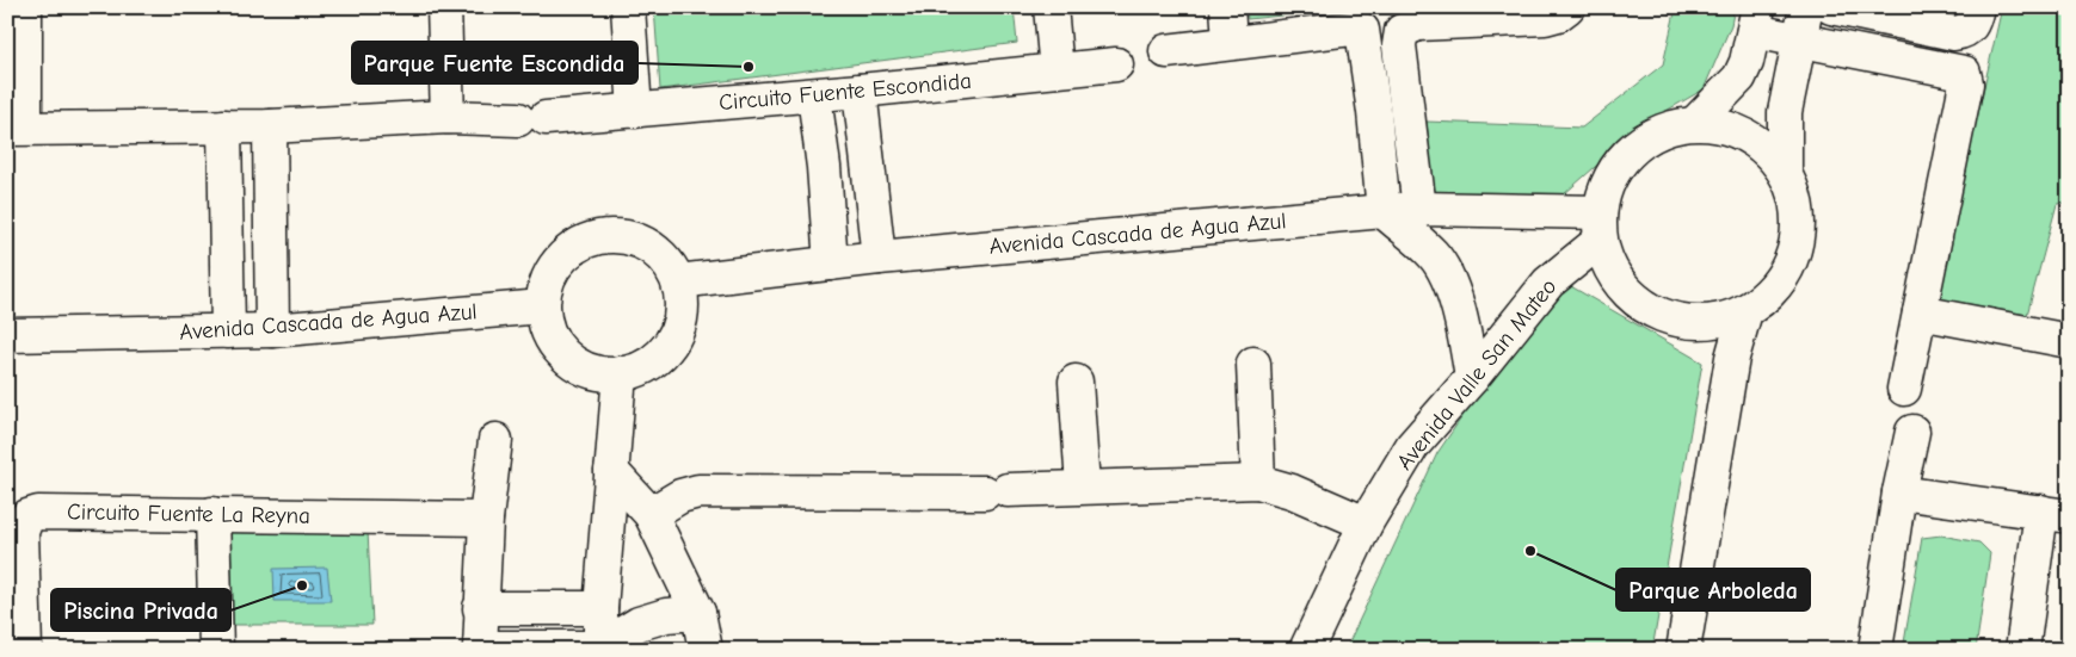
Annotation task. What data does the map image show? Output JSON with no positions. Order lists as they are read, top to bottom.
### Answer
{
  "streets": {
    "street": [
      "Circuito Fuente Escondida",
      "Avenida Cascada de Agua Azul",
      "Avenida Valle San Mateo",
      "Circuito Fuente La Reyna"
    ]
  },
  "crossings": [
    ["Avenida Cascada de Agua Azul", "Avenida Valle San Mateo"]
  ],
  "places": ["Parque Fuente Escondida", "Parque Arboleda", "Piscina Privada"]
}
